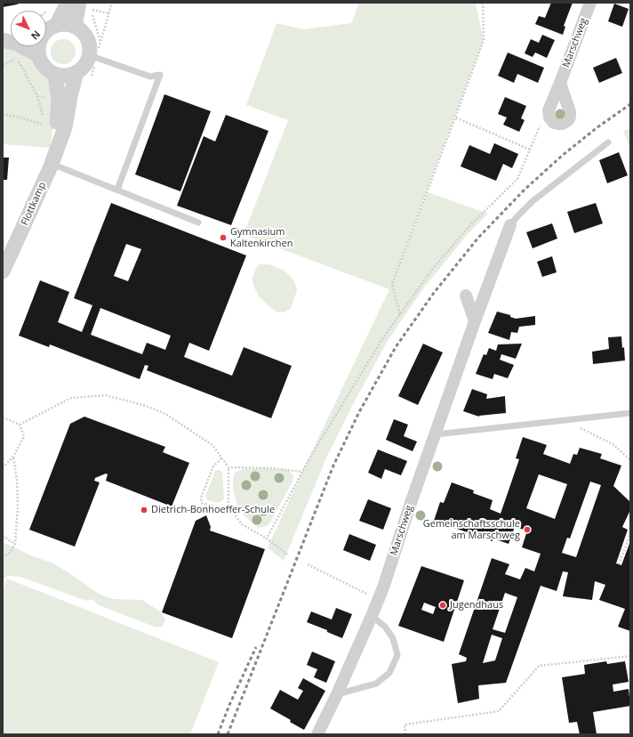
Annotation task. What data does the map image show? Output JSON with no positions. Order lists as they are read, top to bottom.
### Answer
{
  "streets": {
    "street": ["Marschweg", "Flottkamp"]
  },
  "places": [
    "Gymnasium Kaltenkirchen",
    "Dietrich-Bonhoeffer-Schule",
    "Gemeinschaftsschule am Marschweg",
    "Jugendhaus"
  ],
  "north": "bottom right"
}
